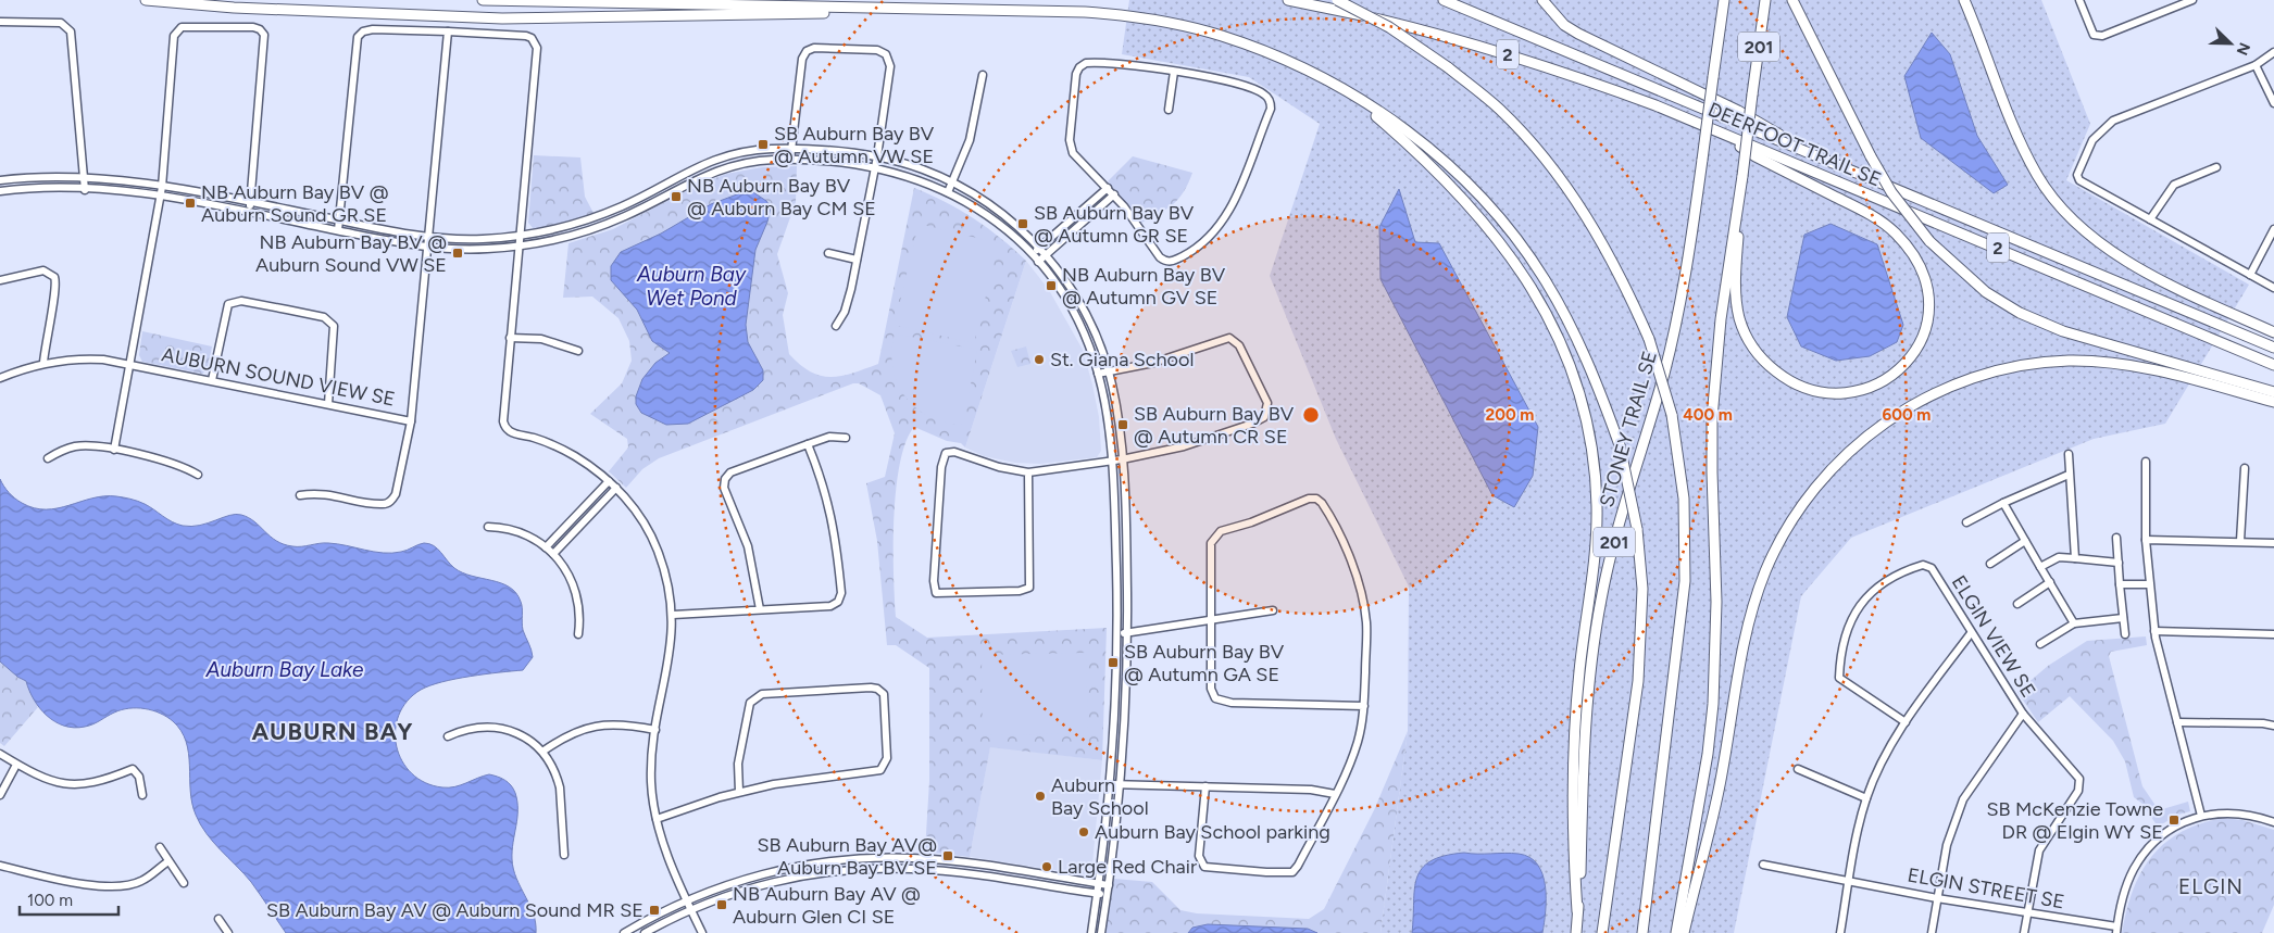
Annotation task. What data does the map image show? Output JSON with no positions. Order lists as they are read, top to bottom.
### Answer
{
  "streets": {
    "highway": [
      "201",
      "2",
      "DEERFOOT TRAIL SE",
      "STONEY TRAIL SE"
    ],
    "street": ["AUBURN SOUND VIEW SE", "ELGIN VIEW SE", "ELGIN STREET SE"]
  },
  "crossings": [
    ["ELGIN VIEW SE", "ELGIN STREET SE"]
  ],
  "districts": ["AUBURN BAY", "ELGIN"],
  "water": ["Auburn Bay Wet Pond", "Auburn Bay Lake"],
  "places": {
    "transit": [
      "SB Auburn Bay BV @ Autumn VW SE",
      "NB Auburn Bay BV @ Auburn Bay CM SE",
      "NB Auburn Bay BV @ Auburn Sound GR SE",
      "SB Auburn Bay BV @ Autumn GR SE",
      "NB Auburn Bay BV @ Auburn Sound VW SE",
      "NB Auburn Bay BV @ Autumn GV SE",
      "SB Auburn Bay BV @ Autumn CR SE",
      "SB Auburn Bay BV @ Autumn GA SE",
      "SB McKenzie Towne DR @ Elgin WY SE",
      "SB Auburn Bay AV@ Auburn Bay BV SE",
      "NB Auburn Bay AV @ Auburn Glen CI SE",
      "SB Auburn Bay AV @ Auburn Sound MR SE"
    ],
    "other": [
      "St. Giana School",
      "Auburn Bay School",
      "Auburn Bay School parking",
      "Large Red Chair"
    ]
  },
  "scale_bar": "100 m",
  "north": "bottom right",
  "rings": ["200 m", "400 m", "600 m"]
}
